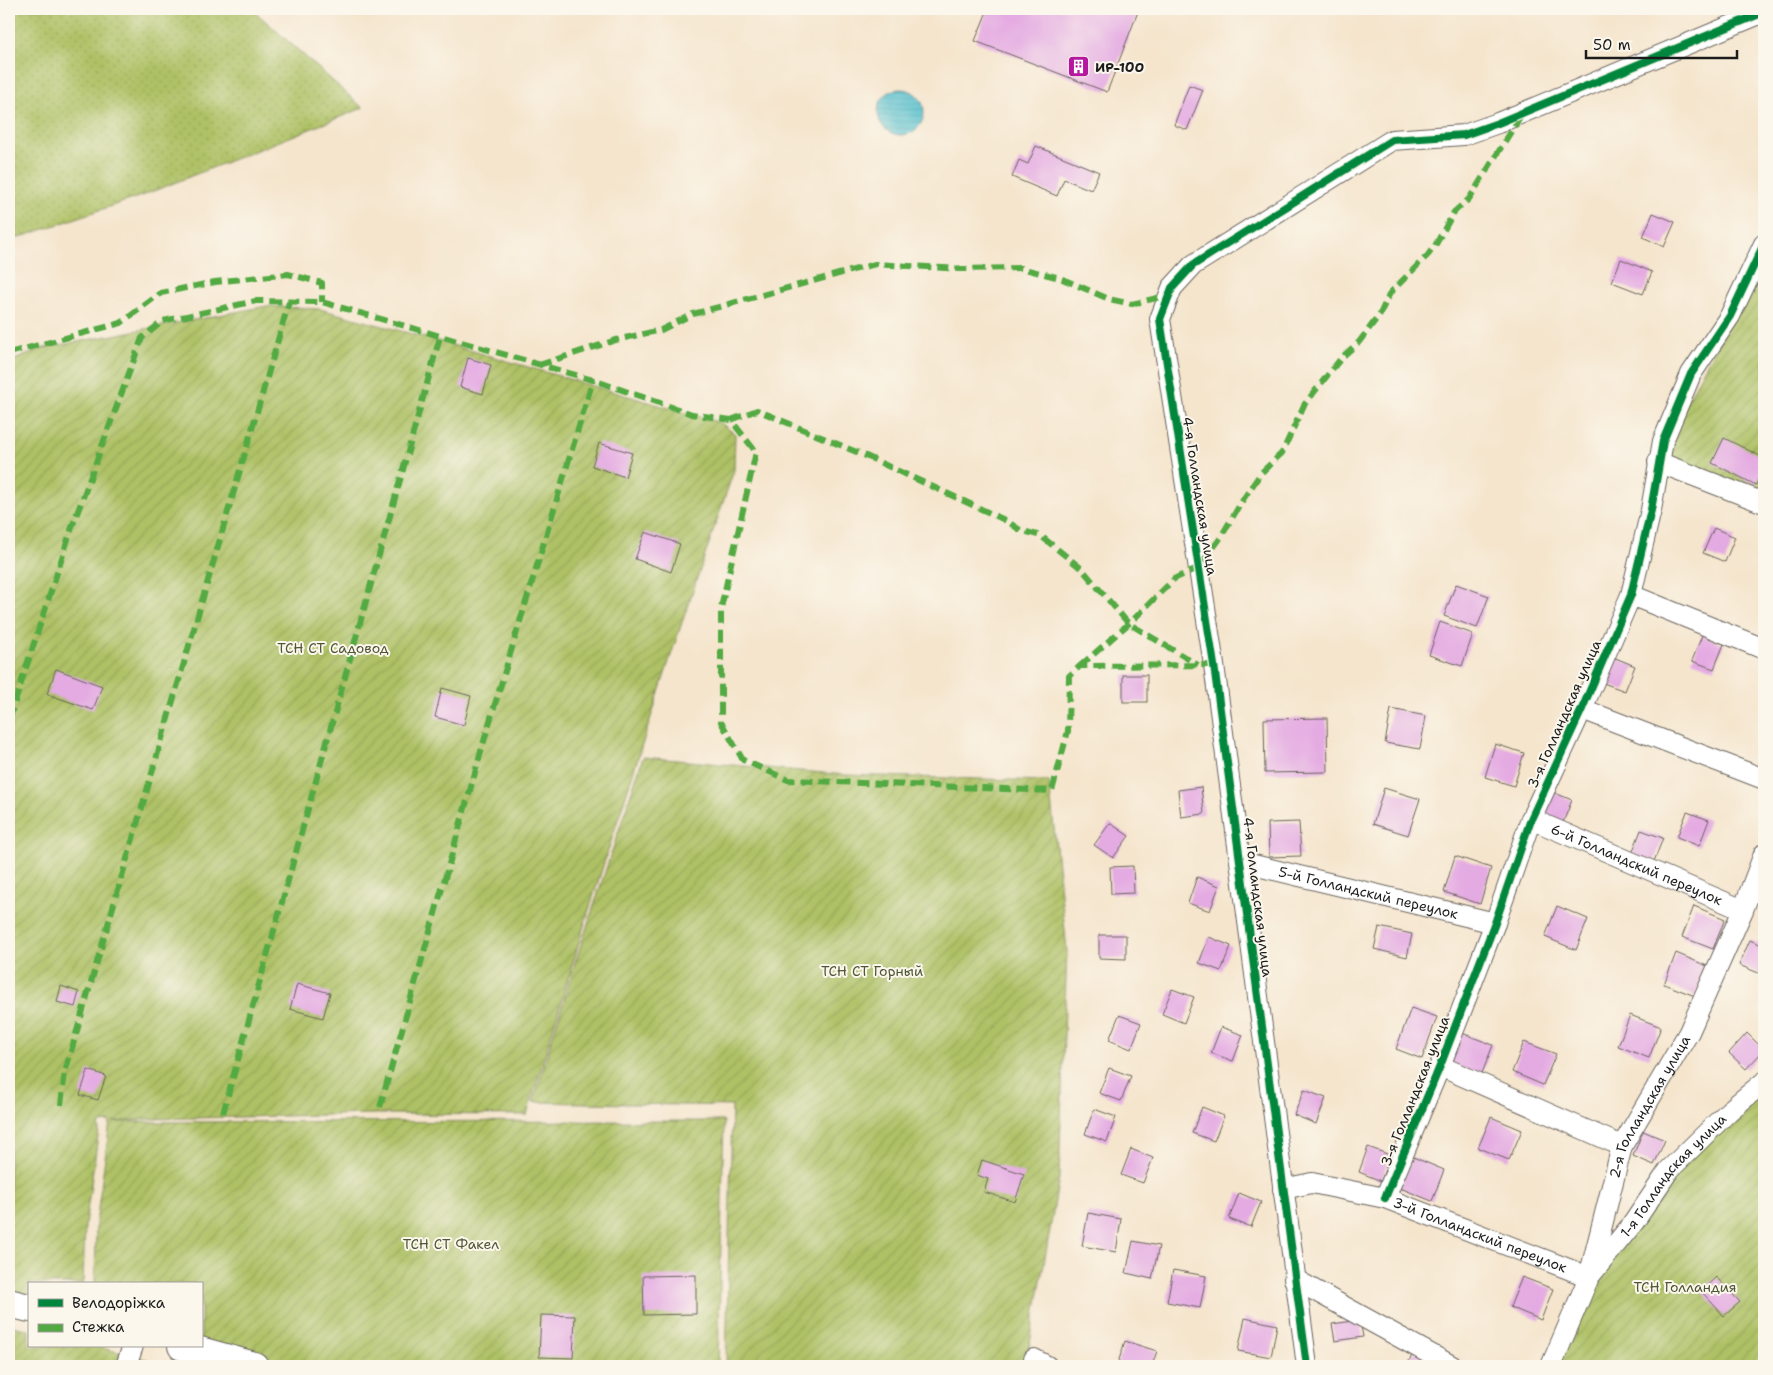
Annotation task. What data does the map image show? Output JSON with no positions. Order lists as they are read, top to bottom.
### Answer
{
  "streets": {
    "street": [
      "4-я Голландская улица",
      "3-я Голландская улица",
      "6-й Голландский переулок",
      "5-й Голландский переулок",
      "2-я Голландская улица",
      "1-я Голландская улица",
      "3-й Голландский переулок"
    ]
  },
  "crossings": [
    ["4-я Голландская улица", "5-й Голландский переулок"],
    ["4-я Голландская улица", "3-й Голландский переулок"],
    ["3-я Голландская улица", "6-й Голландский переулок"],
    ["3-я Голландская улица", "5-й Голландский переулок"],
    ["3-я Голландская улица", "3-й Голландский переулок"],
    ["6-й Голландский переулок", "2-я Голландская улица"],
    ["2-я Голландская улица", "1-я Голландская улица"],
    ["2-я Голландская улица", "3-й Голландский переулок"],
    ["1-я Голландская улица", "3-й Голландский переулок"]
  ],
  "parks": [
    "ТСН СТ Садовод",
    "ТСН СТ Горный",
    "ТСН СТ Факел",
    "ТСН Голландия"
  ],
  "places": {
    "building": ["ИР-100"]
  },
  "legend": ["Велодоріжка", "Стежка"],
  "scale_bar": "50 m"
}
